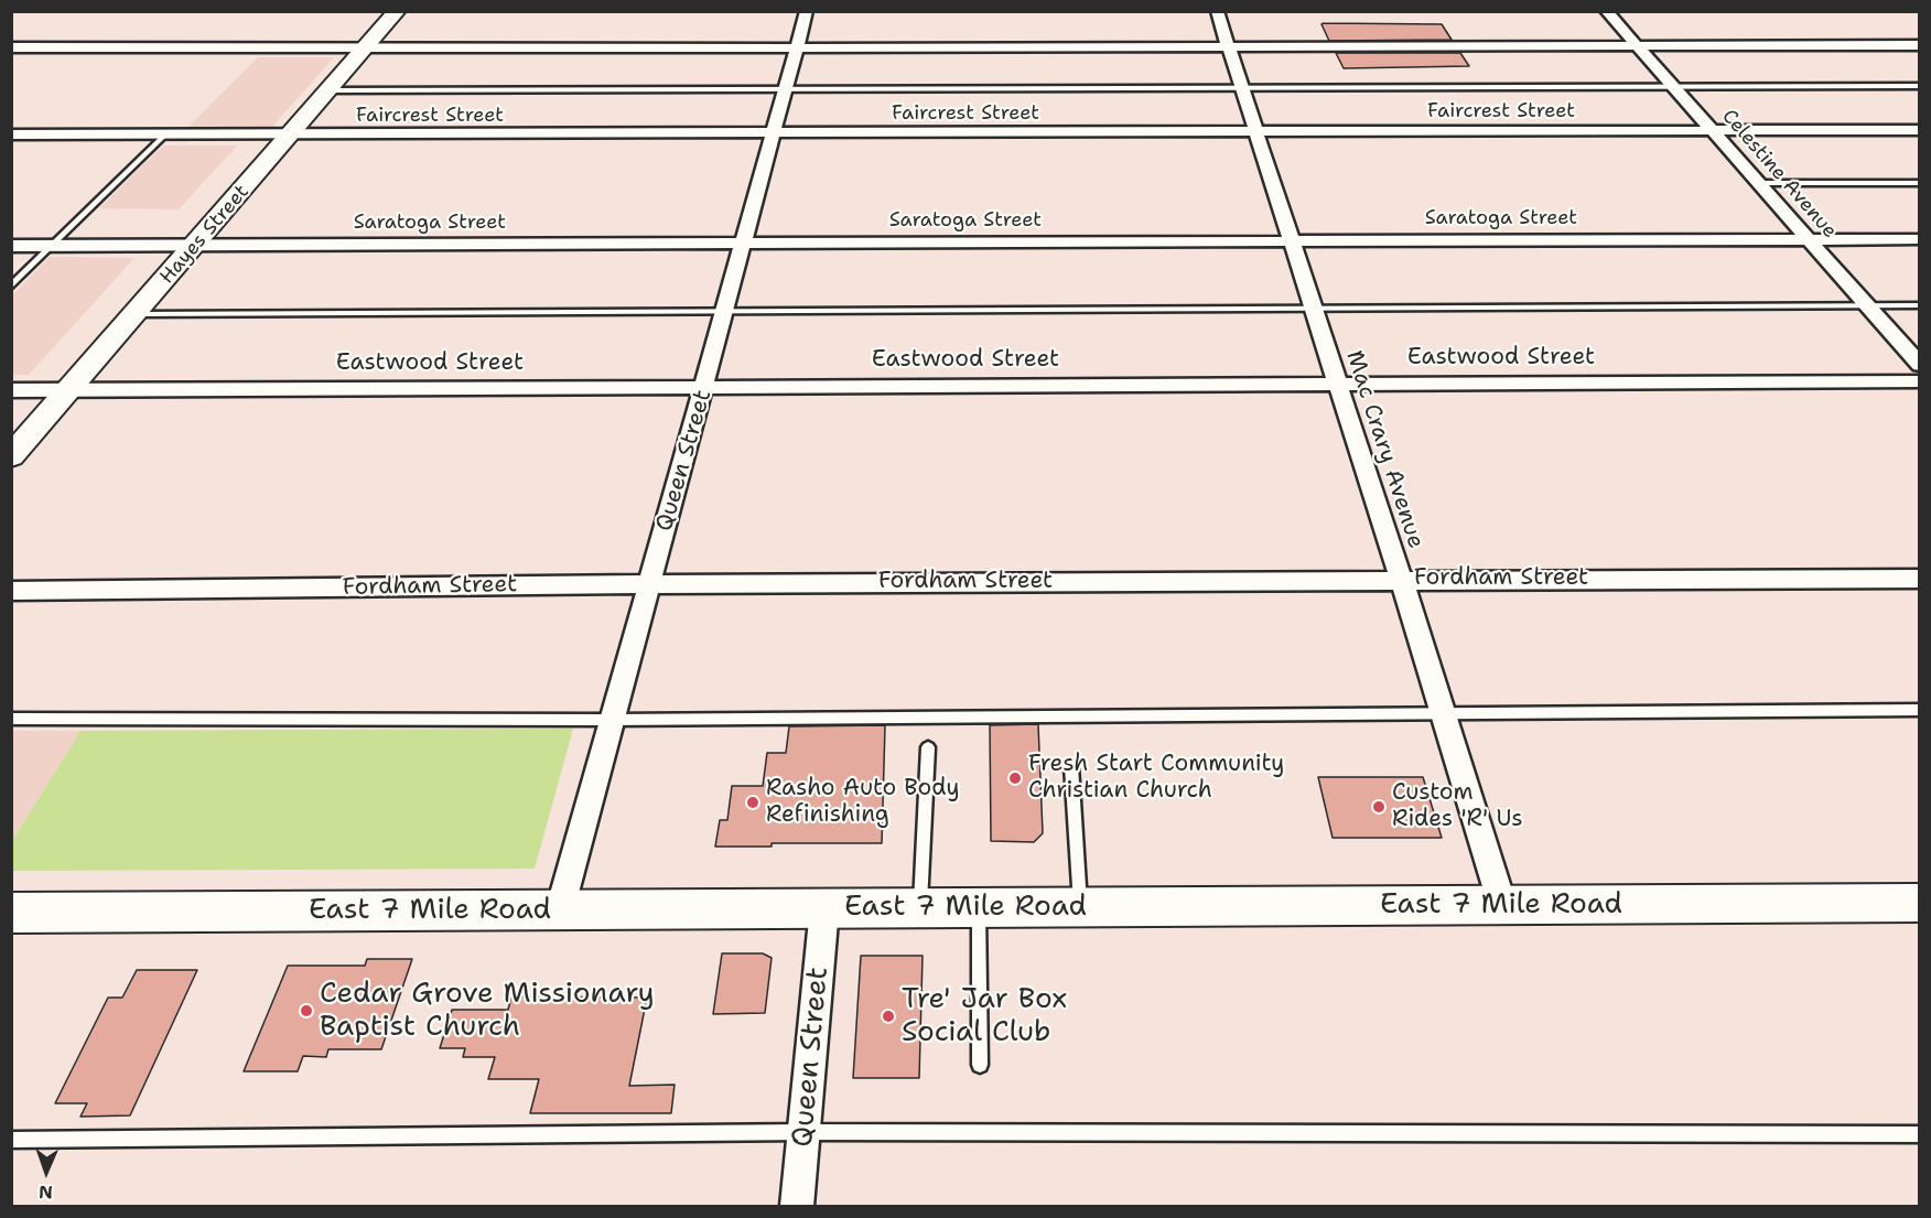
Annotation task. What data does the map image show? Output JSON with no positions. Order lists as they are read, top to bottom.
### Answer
{
  "streets": {
    "main road": ["Hayes Street", "East 7 Mile Road"],
    "street": [
      "Faircrest Street",
      "Celestine Avenue",
      "Saratoga Street",
      "Eastwood Street",
      "Mac Crary Avenue",
      "Queen Street",
      "Fordham Street"
    ]
  },
  "crossings": [
    ["Faircrest Street", "Celestine Avenue"],
    ["Faircrest Street", "Hayes Street"],
    ["Faircrest Street", "Mac Crary Avenue"],
    ["Faircrest Street", "Queen Street"],
    ["Celestine Avenue", "Saratoga Street"],
    ["Saratoga Street", "Hayes Street"],
    ["Saratoga Street", "Mac Crary Avenue"],
    ["Saratoga Street", "Queen Street"],
    ["Hayes Street", "Eastwood Street"],
    ["Eastwood Street", "Mac Crary Avenue"],
    ["Eastwood Street", "Queen Street"],
    ["Mac Crary Avenue", "Fordham Street"],
    ["Mac Crary Avenue", "East 7 Mile Road"],
    ["Queen Street", "Fordham Street"],
    ["Queen Street", "East 7 Mile Road"]
  ],
  "places": [
    "Fresh Start Community Christian Church",
    "Rasho Auto Body Refinishing",
    "Custom Rides 'R' Us",
    "Cedar Grove Missionary Baptist Church",
    "Tre' Jar Box Social Club"
  ],
  "north": "bottom"
}
